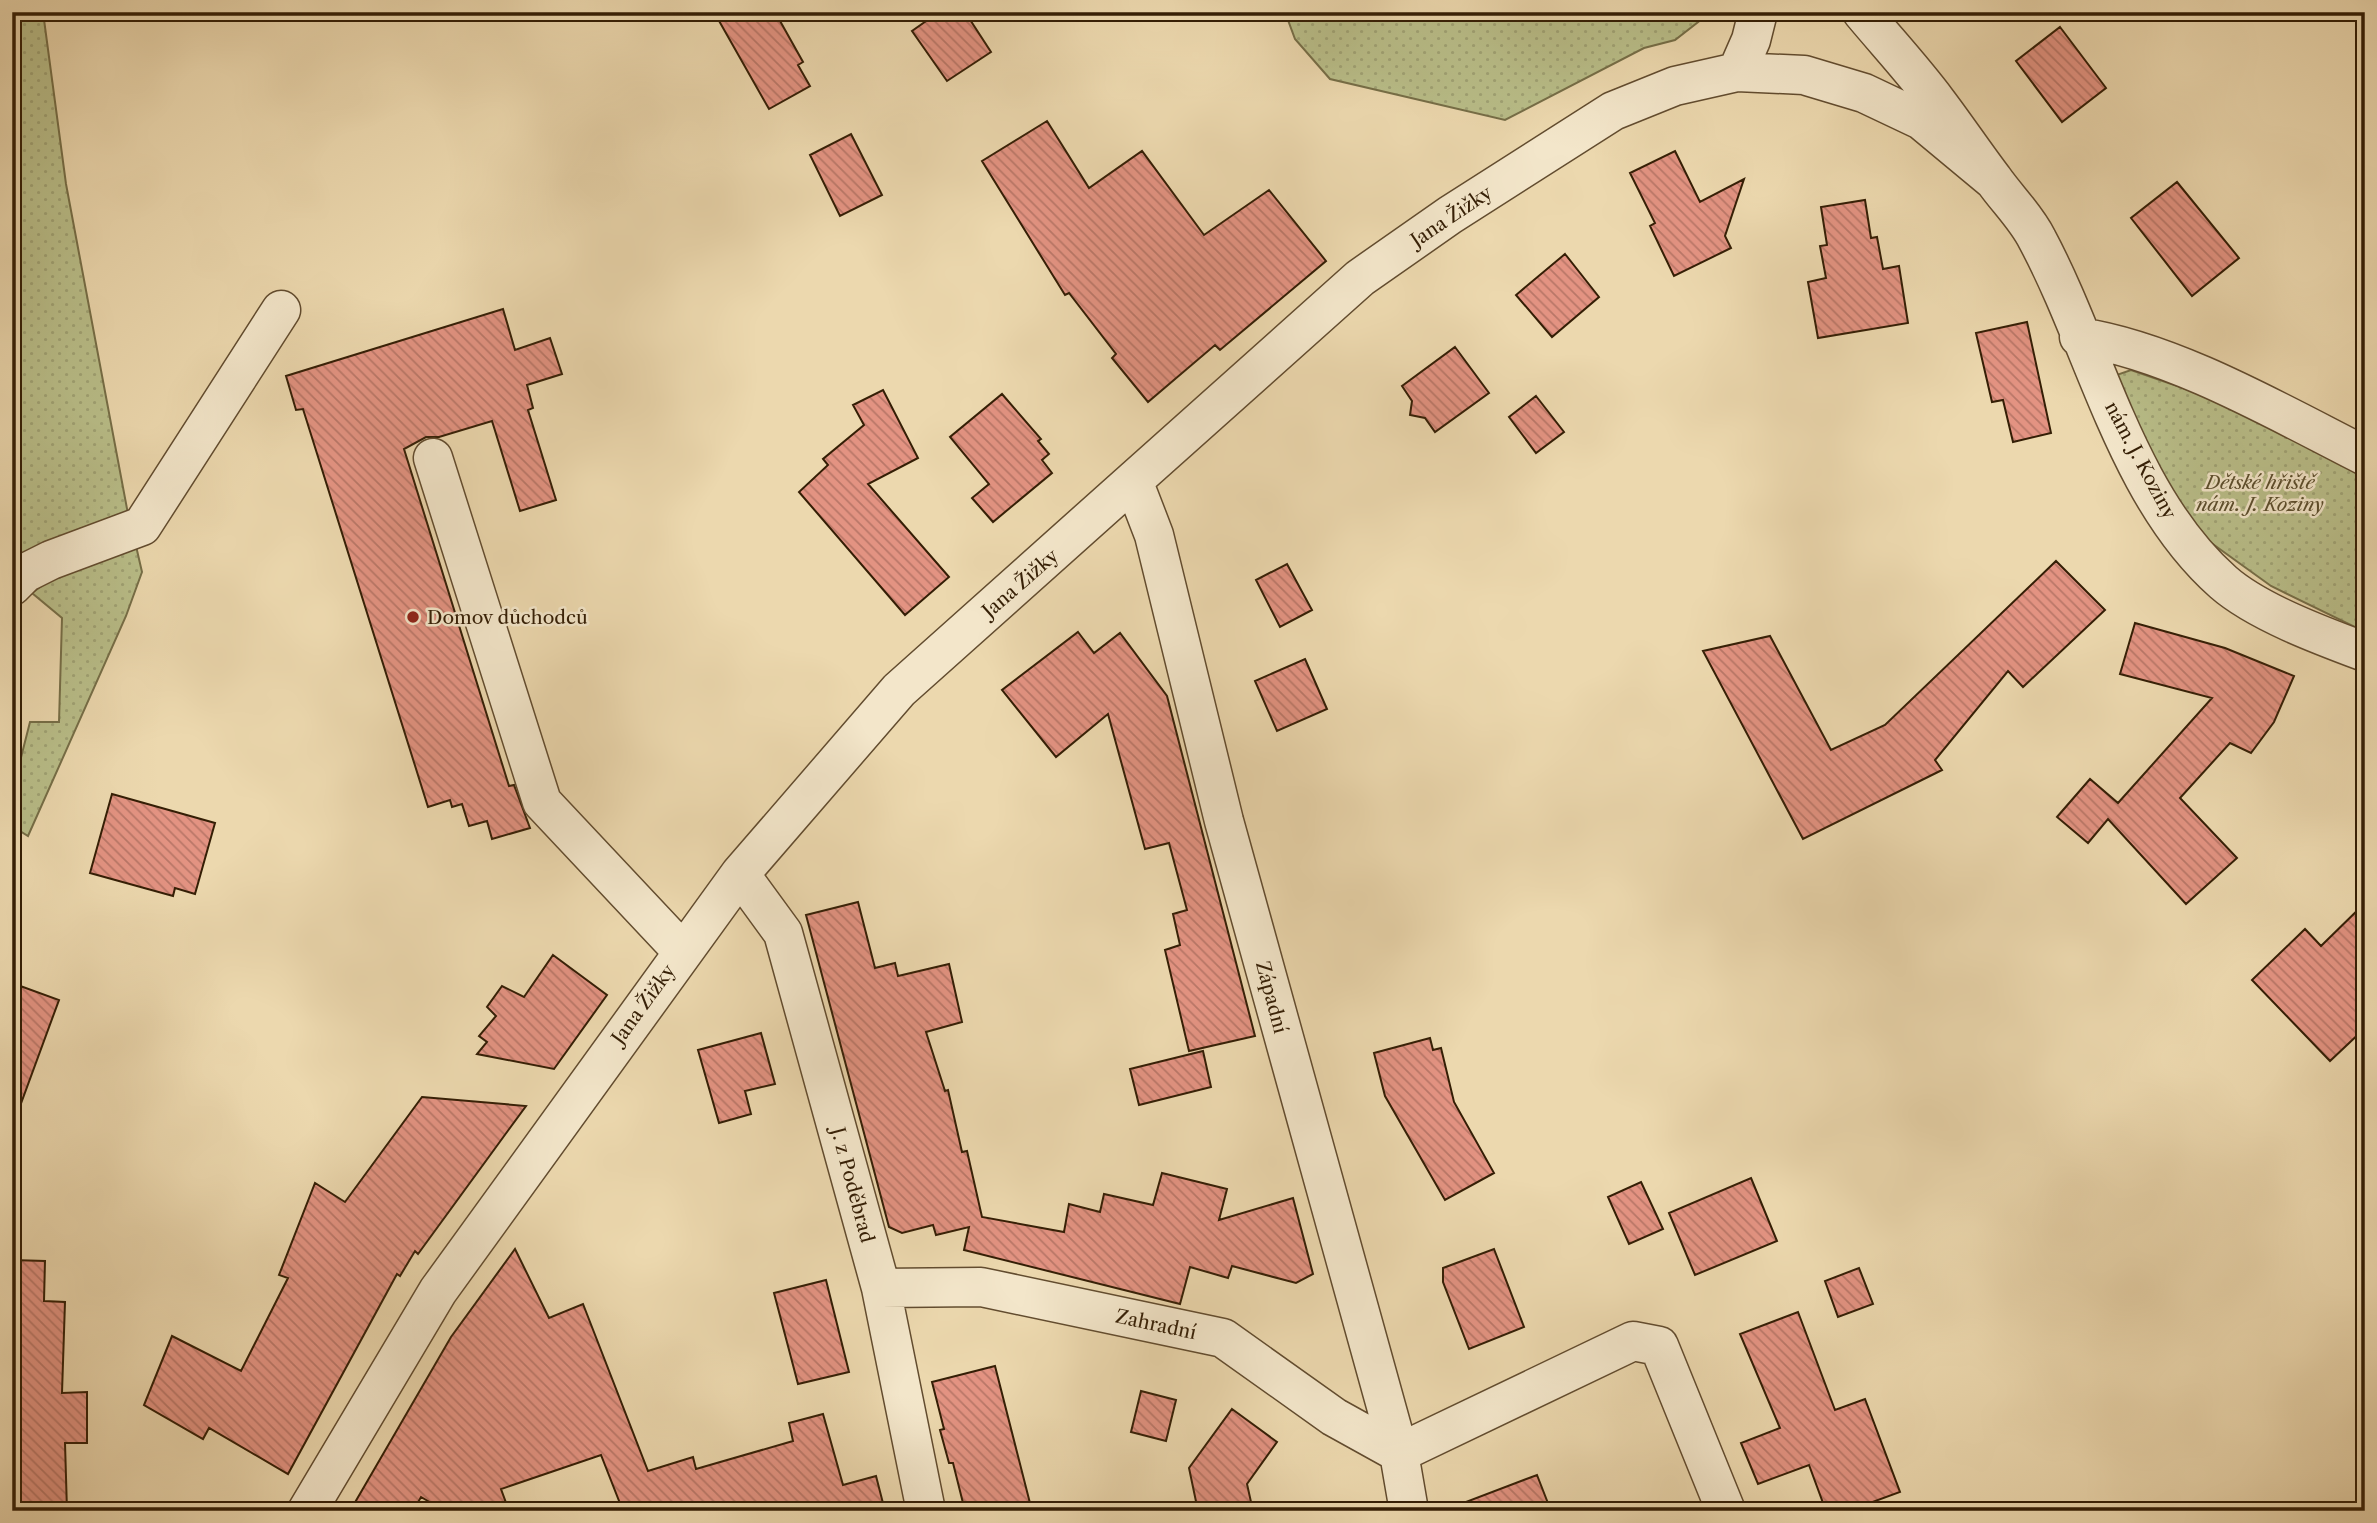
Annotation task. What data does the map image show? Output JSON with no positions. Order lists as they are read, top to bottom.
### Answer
{
  "streets": {
    "street": [
      "Jana Žižky",
      "nám. J. Koziny",
      "Západní",
      "J. z Poděbrad",
      "Zahradní"
    ]
  },
  "crossings": [
    ["Jana Žižky", "nám. J. Koziny"],
    ["Jana Žižky", "Západní"],
    ["Jana Žižky", "J. z Poděbrad"],
    ["Západní", "Zahradní"],
    ["J. z Poděbrad", "Zahradní"]
  ],
  "parks": ["Dětské hřiště nám. J. Koziny"],
  "places": ["Domov důchodců"]
}
